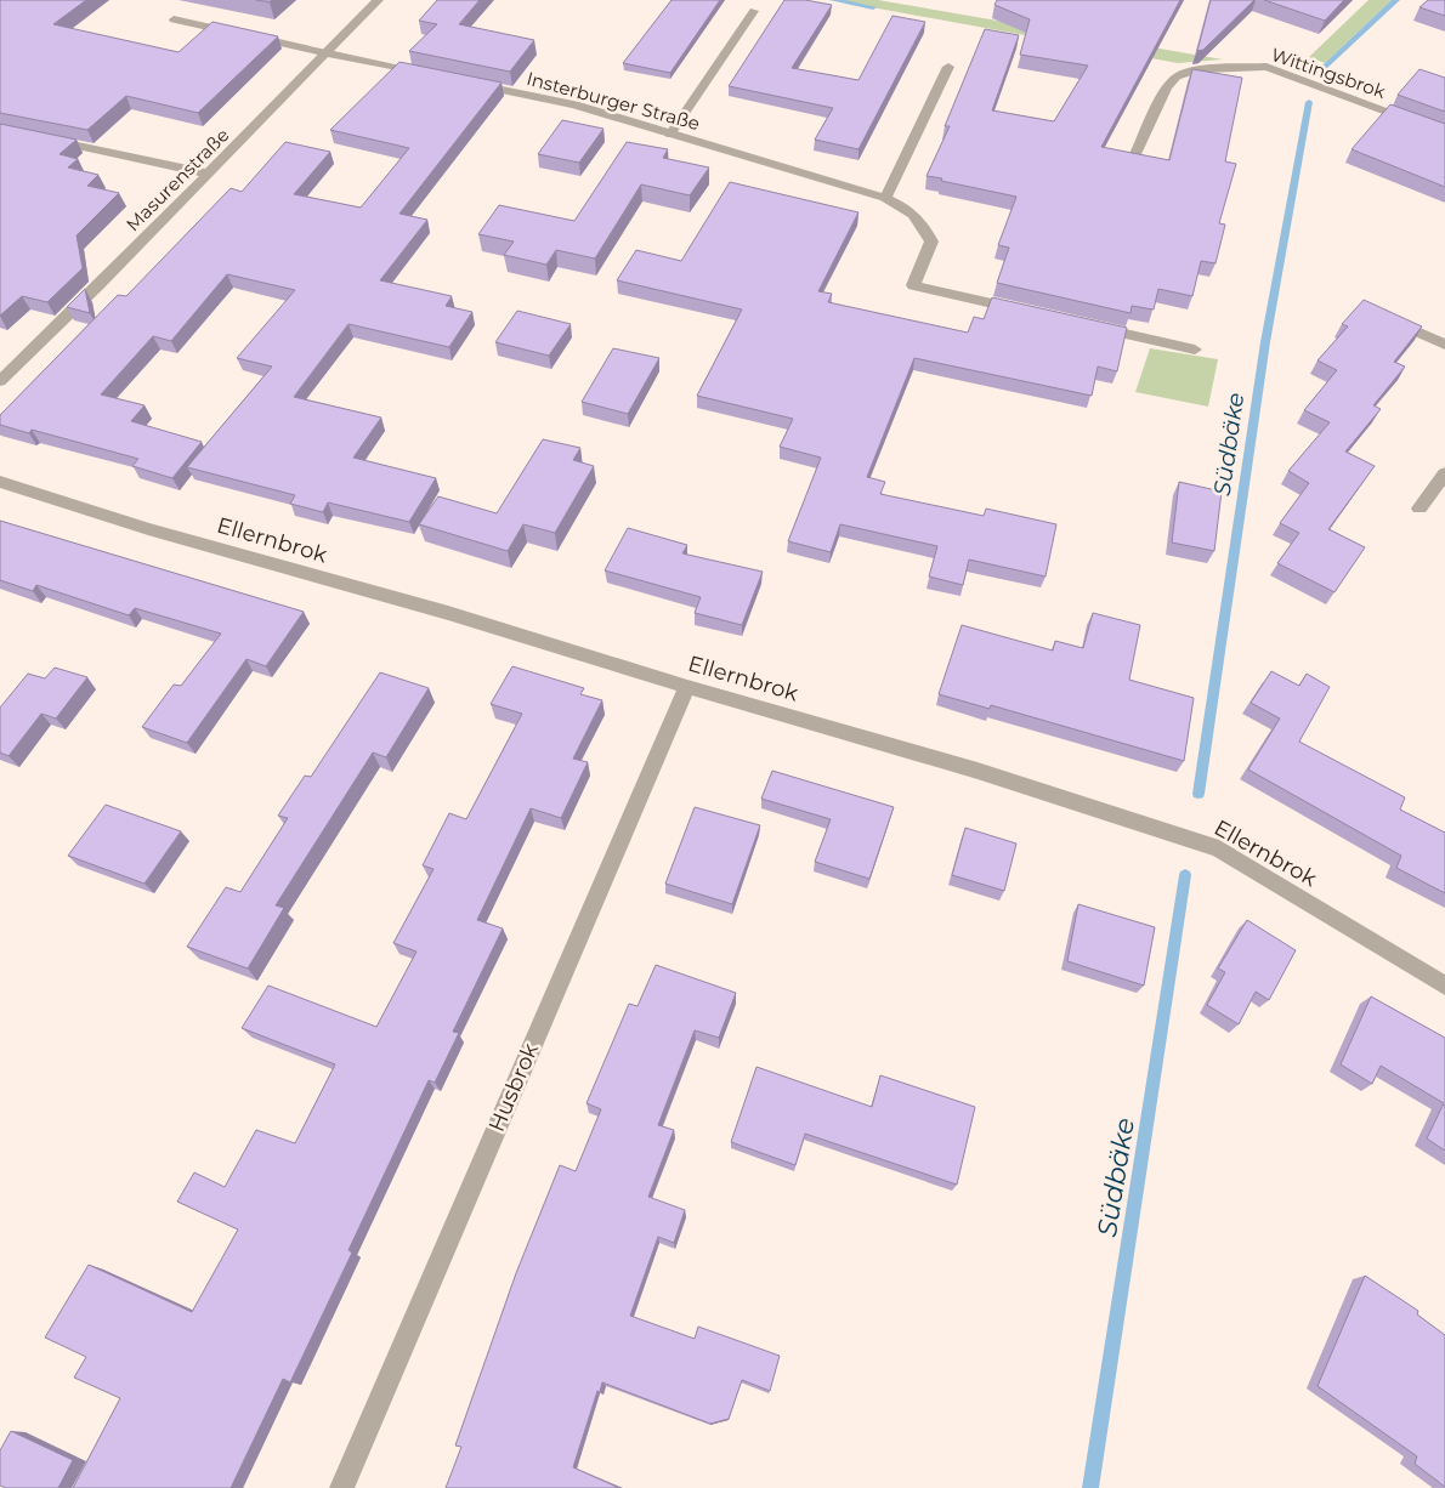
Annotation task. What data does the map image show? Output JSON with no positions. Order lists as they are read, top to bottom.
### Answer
{
  "streets": {
    "street": [
      "Wittingsbrok",
      "Insterburger Straße",
      "Masurenstraße",
      "Ellernbrok",
      "Husbrok"
    ]
  },
  "crossings": [
    ["Ellernbrok", "Husbrok"]
  ],
  "water": ["Südbäke"]
}
